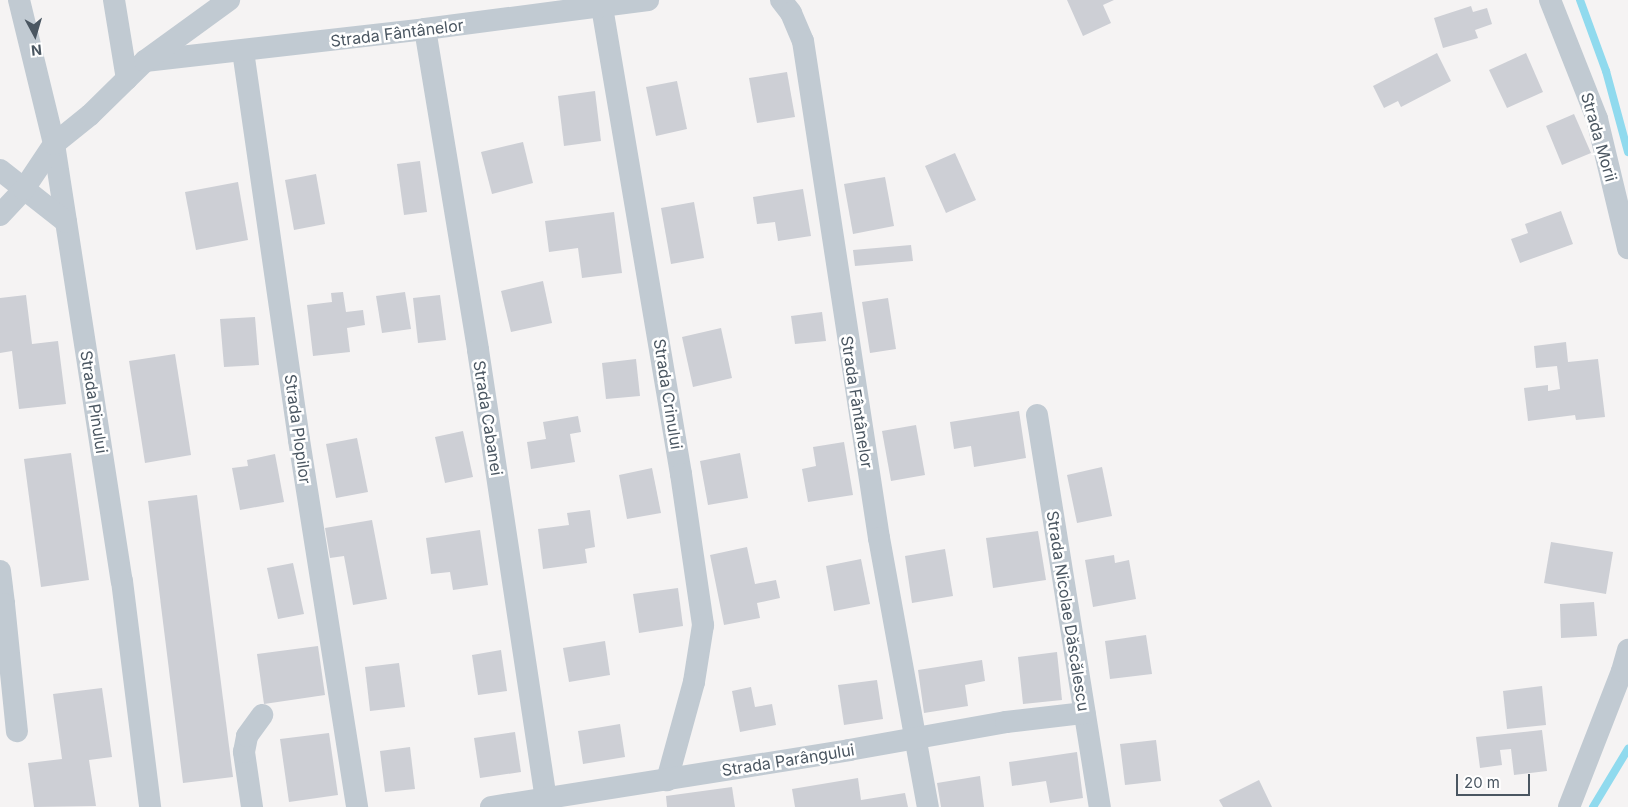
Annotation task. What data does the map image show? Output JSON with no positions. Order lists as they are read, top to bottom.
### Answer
{
  "streets": {
    "street": [
      "Strada Fântânelor",
      "Strada Morii",
      "Strada Crinului",
      "Strada Pinului",
      "Strada Cabanei",
      "Strada Plopilor",
      "Strada Nicolae Dăscălescu",
      "Strada Parângului"
    ]
  },
  "crossings": [
    ["Strada Fântânelor", "Strada Crinului"],
    ["Strada Fântânelor", "Strada Cabanei"],
    ["Strada Fântânelor", "Strada Plopilor"],
    ["Strada Fântânelor", "Strada Parângului"],
    ["Strada Crinului", "Strada Parângului"],
    ["Strada Cabanei", "Strada Parângului"],
    ["Strada Nicolae Dăscălescu", "Strada Parângului"]
  ],
  "scale_bar": "20 m",
  "north": "bottom"
}
